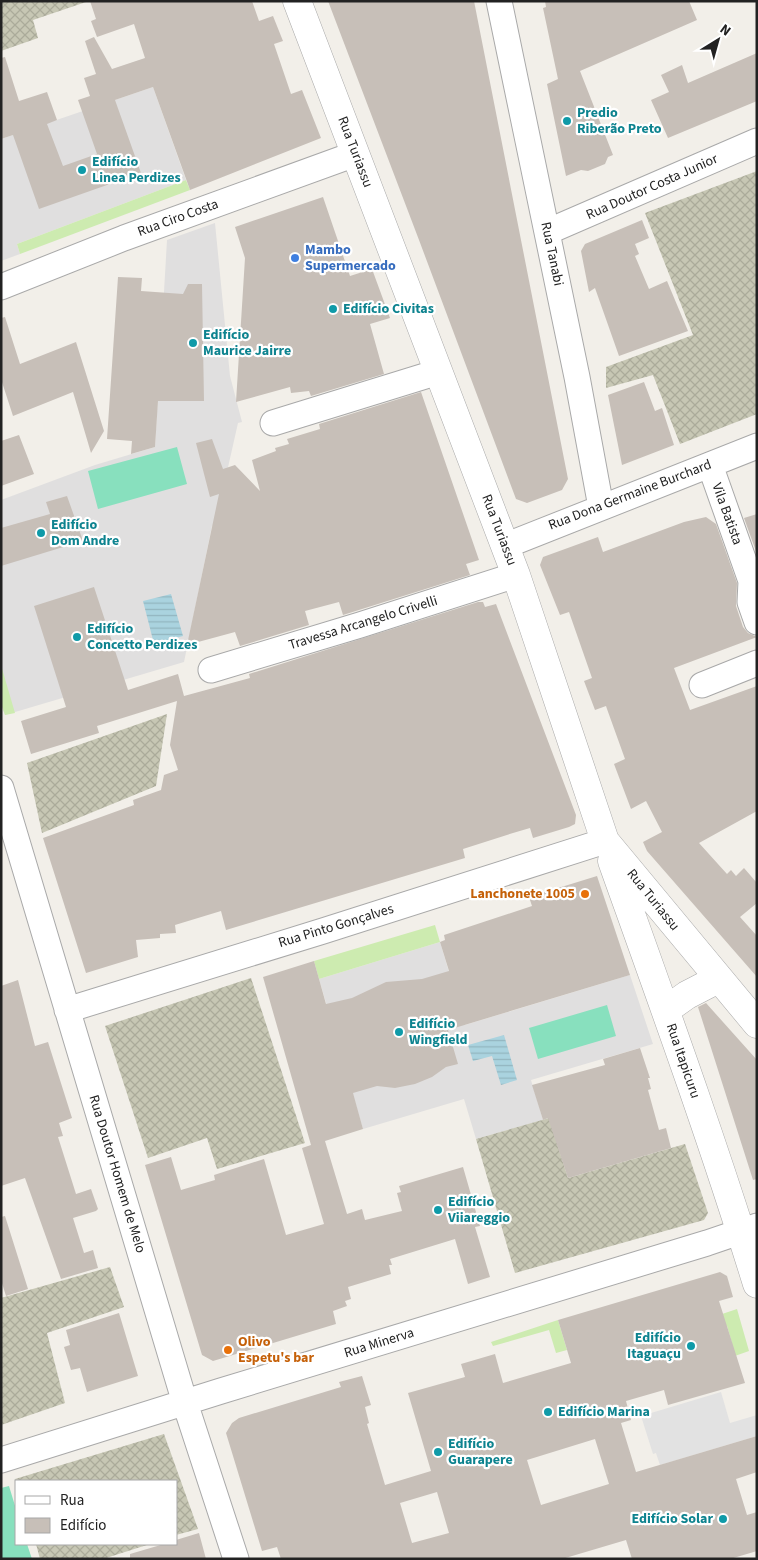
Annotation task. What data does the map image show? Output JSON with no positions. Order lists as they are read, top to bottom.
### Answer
{
  "streets": {
    "street": [
      "Rua Turiassu",
      "Rua Doutor Costa Junior",
      "Rua Ciro Costa",
      "Rua Tanabi",
      "Rua Dona Germaine Burchard",
      "Vila Batista",
      "Travessa Arcangelo Crivelli",
      "Rua Pinto Gonçalves",
      "Rua Itapicuru",
      "Rua Doutor Homem de Melo",
      "Rua Minerva"
    ]
  },
  "crossings": [
    ["Rua Turiassu", "Rua Ciro Costa"],
    ["Rua Turiassu", "Rua Dona Germaine Burchard"],
    ["Rua Turiassu", "Travessa Arcangelo Crivelli"],
    ["Rua Turiassu", "Rua Pinto Gonçalves"],
    ["Rua Turiassu", "Rua Itapicuru"],
    ["Rua Doutor Costa Junior", "Rua Tanabi"],
    ["Rua Tanabi", "Rua Dona Germaine Burchard"],
    ["Rua Dona Germaine Burchard", "Vila Batista"],
    ["Rua Pinto Gonçalves", "Rua Itapicuru"],
    ["Rua Pinto Gonçalves", "Rua Doutor Homem de Melo"],
    ["Rua Itapicuru", "Rua Minerva"],
    ["Rua Doutor Homem de Melo", "Rua Minerva"]
  ],
  "places": [
    "Predio Riberão Preto",
    "Edifício Linea Perdizes",
    "Mambo Supermercado",
    "Edifício Civitas",
    "Edifício Maurice Jairre",
    "Edifício Dom Andre",
    "Edifício Concetto Perdizes",
    "Lanchonete 1005",
    "Edifício Wingfield",
    "Edifício Viiareggio",
    "Edifício Itaguaçu",
    "Olivo Espetu's bar",
    "Edifício Marina",
    "Edifício Guarapere",
    "Edifício Solar"
  ],
  "legend": ["Rua", "Edifício"],
  "north": "top right"
}
